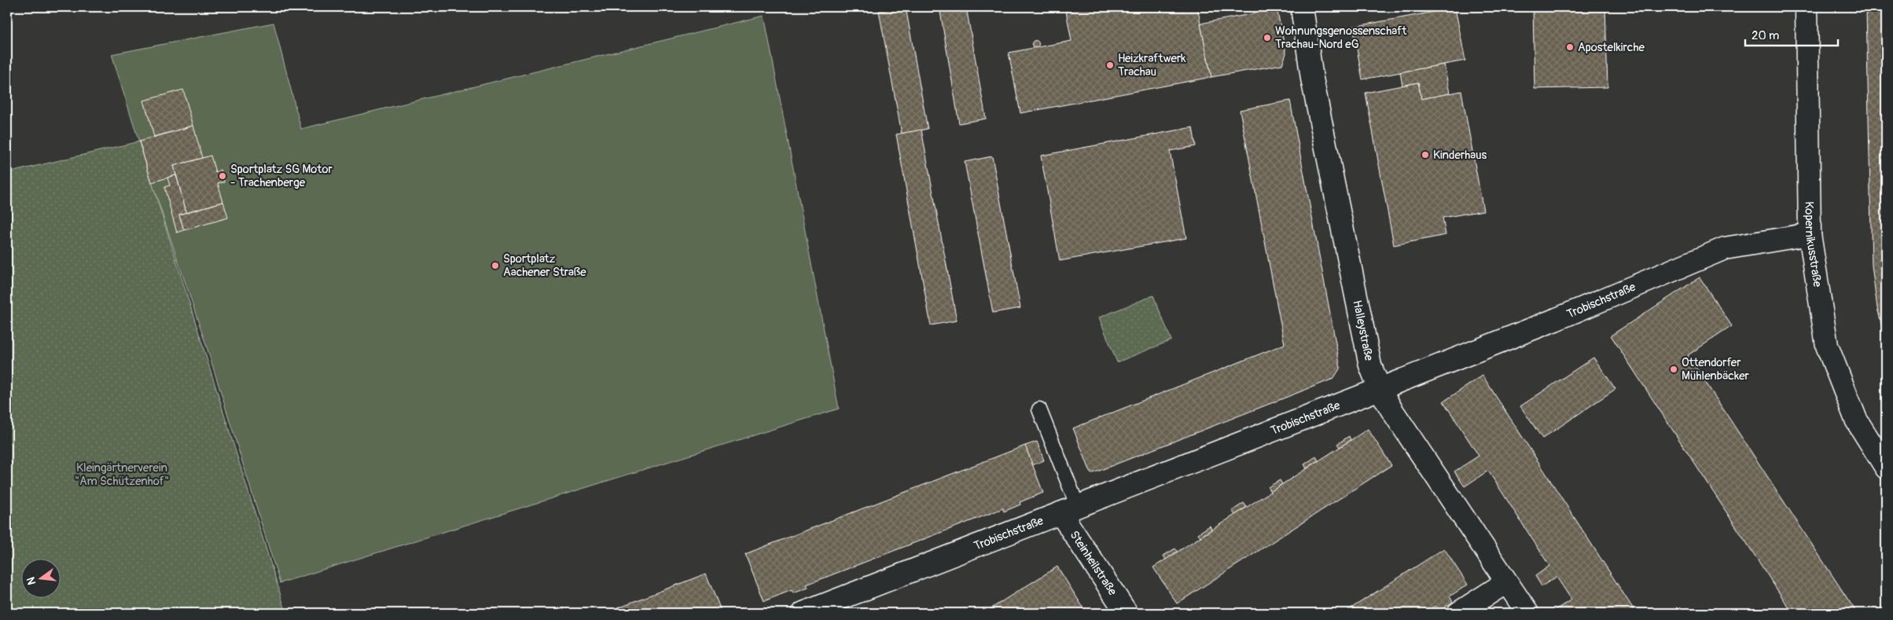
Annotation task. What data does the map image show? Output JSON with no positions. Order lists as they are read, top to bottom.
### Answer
{
  "streets": {
    "street": [
      "Kopernikusstraße",
      "Trobischstraße",
      "Halleystraße",
      "Steinheilstraße"
    ]
  },
  "crossings": [
    ["Kopernikusstraße", "Trobischstraße"],
    ["Trobischstraße", "Halleystraße"],
    ["Trobischstraße", "Steinheilstraße"]
  ],
  "parks": ["Kleingärtnerverein \"Am Schützenhof\""],
  "places": [
    "Wohnungsgenossenschaft Trachau-Nord eG",
    "Apostelkirche",
    "Heizkraftwerk Trachau",
    "Kinderhaus",
    "Sportplatz SG Motor - Trachenberge",
    "Sportplatz Aachener Straße",
    "Ottendorfer Mühlenbäcker"
  ],
  "scale_bar": "20 m",
  "north": "left"
}
